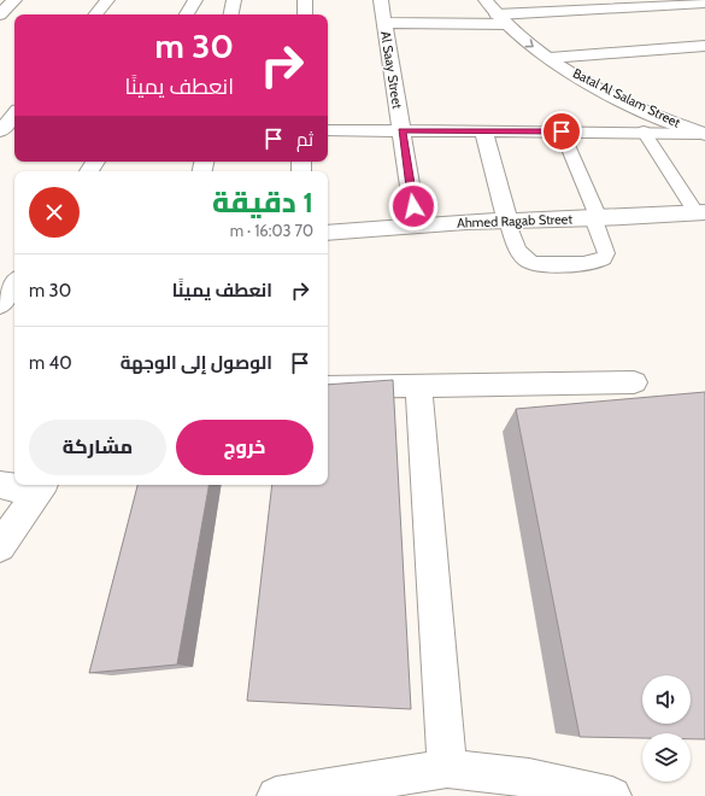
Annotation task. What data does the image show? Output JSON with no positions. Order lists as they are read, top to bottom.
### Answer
{
  "streets": {
    "street": ["Al Saay Street", "Batal Al Salam Street", "Ahmed Ragab Street"]
  },
  "crossings": [
    ["Al Saay Street", "Ahmed Ragab Street"]
  ],
  "page": {
    "turn": ["30 m", "انعطف يمينًا"],
    "then": "ثم",
    "heading": ["1 دقيقة", "70 m · 16:03"],
    "list": [
      {
        "name": "انعطف يمينًا",
        "value": "30 m"
      },
      {
        "name": "الوصول إلى الوجهة",
        "value": "40 m"
      }
    ],
    "buttons": ["خروج", "مشاركة"]
  }
}
